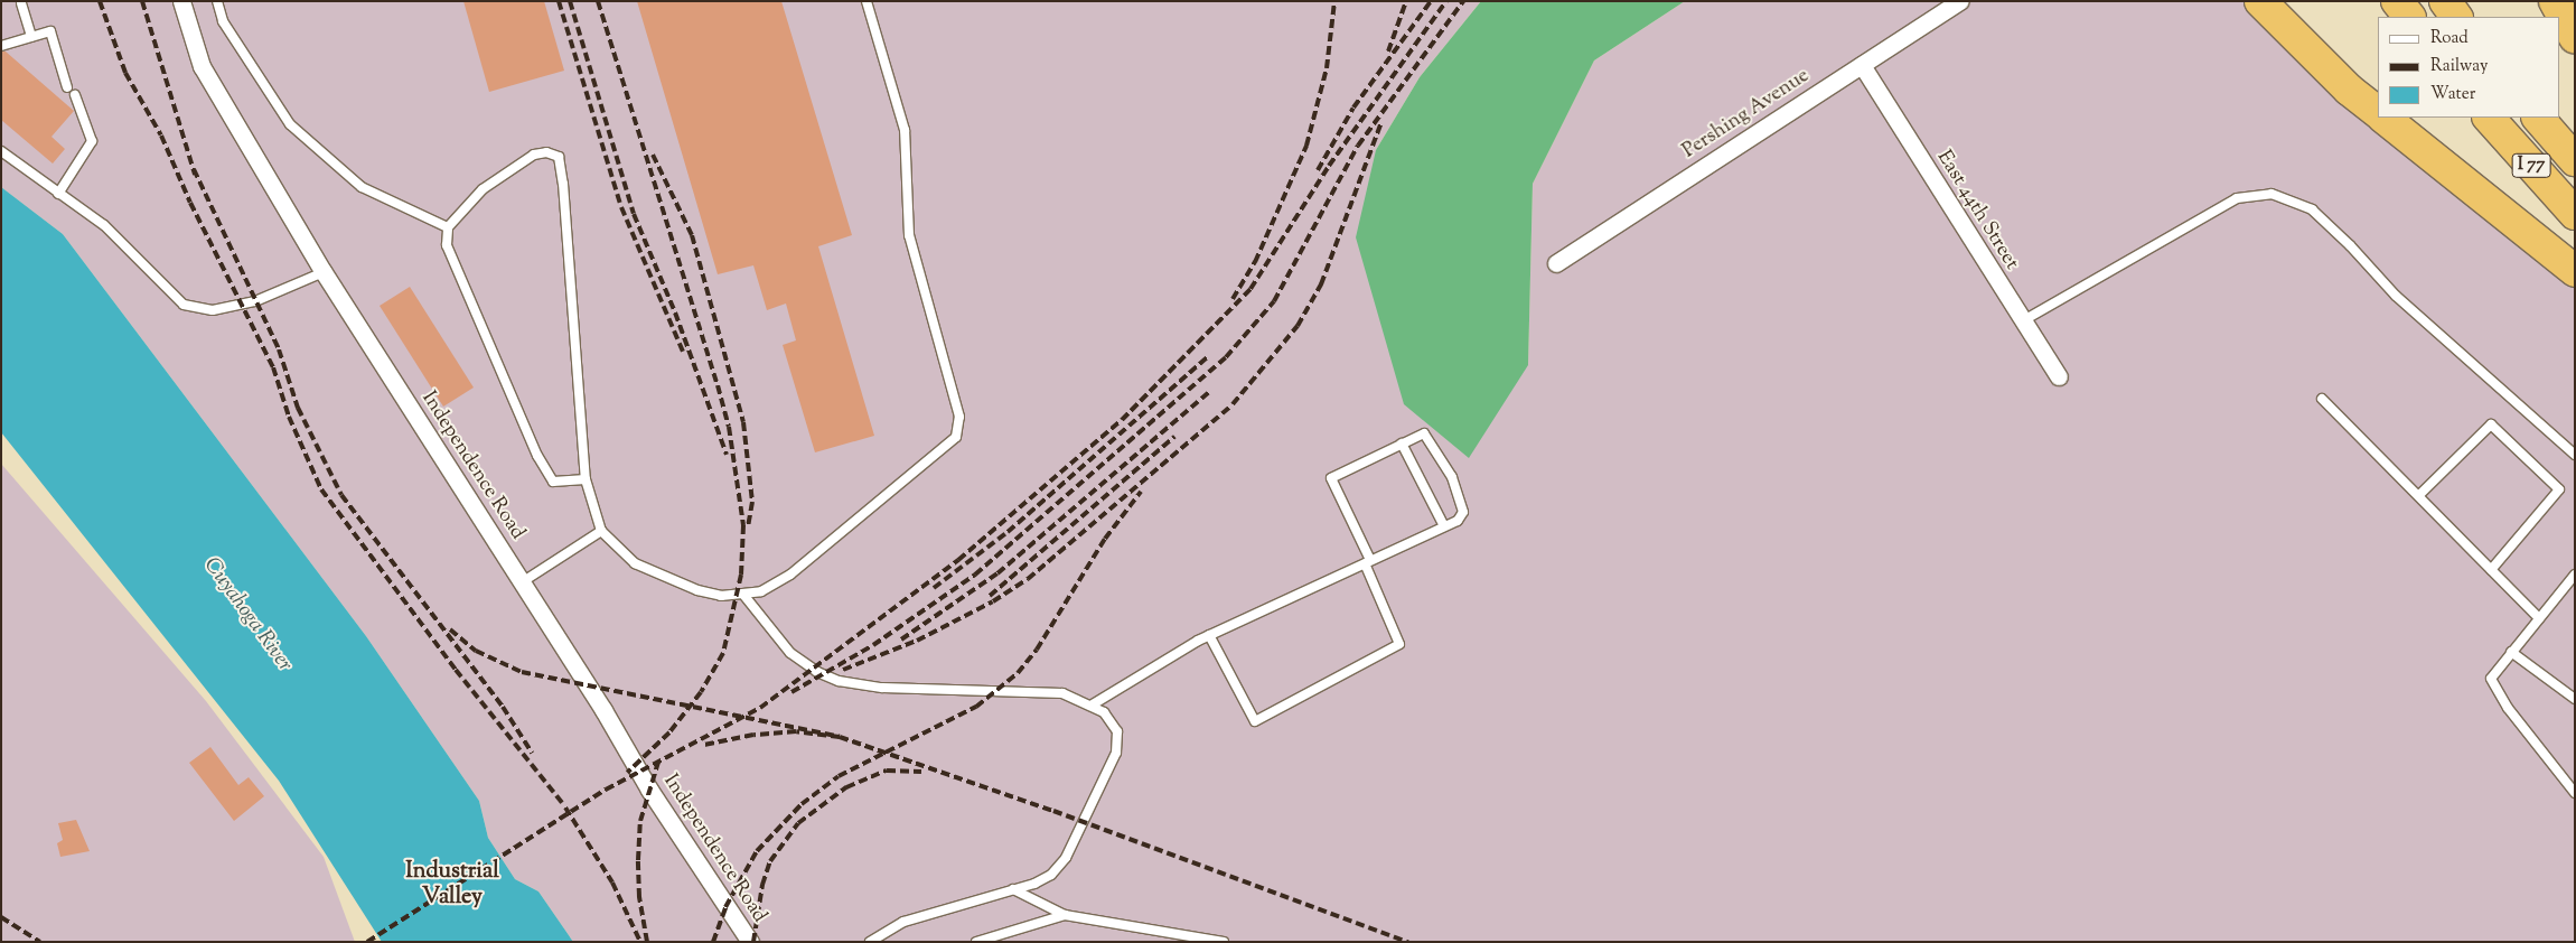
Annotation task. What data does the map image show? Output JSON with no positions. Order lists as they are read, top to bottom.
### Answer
{
  "streets": {
    "highway": ["I 77"],
    "street": ["Pershing Avenue", "East 44th Street", "Independence Road"]
  },
  "crossings": [
    ["Pershing Avenue", "East 44th Street"]
  ],
  "districts": ["Industrial Valley"],
  "water": ["Cuyahoga River"],
  "legend": ["Road", "Railway", "Water"]
}
